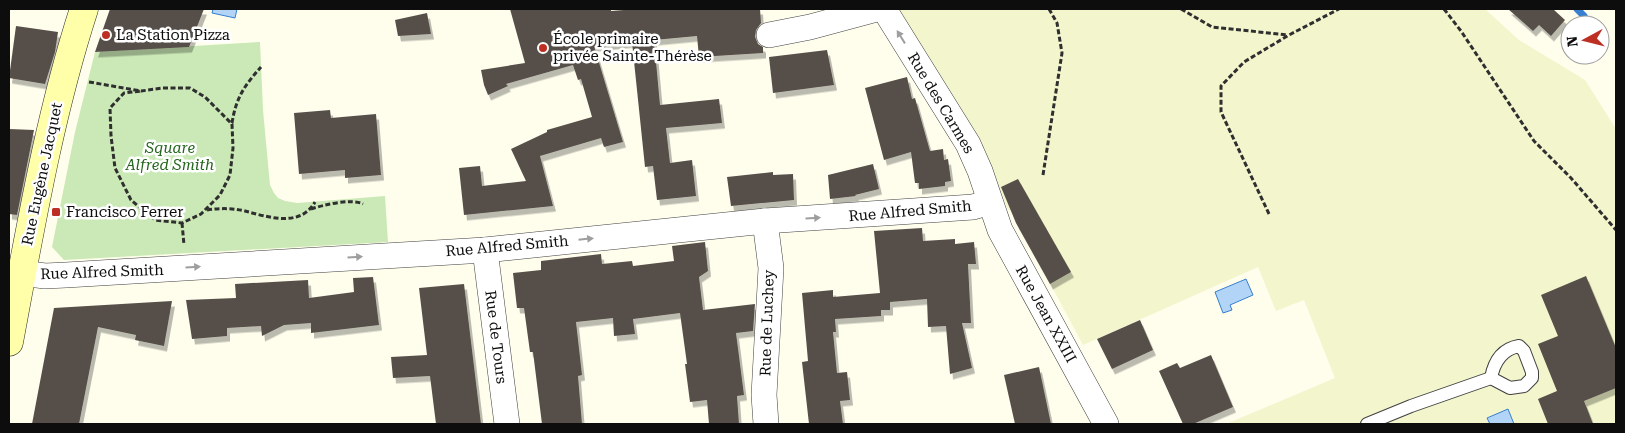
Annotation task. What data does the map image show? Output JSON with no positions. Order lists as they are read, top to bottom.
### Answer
{
  "streets": {
    "street": [
      "Rue des Carmes",
      "Rue Eugène Jacquet",
      "Rue Alfred Smith",
      "Rue Jean XXIII",
      "Rue de Luchey",
      "Rue de Tours"
    ]
  },
  "crossings": [
    ["Rue des Carmes", "Rue Alfred Smith"],
    ["Rue des Carmes", "Rue Jean XXIII"],
    ["Rue Eugène Jacquet", "Rue Alfred Smith"],
    ["Rue Alfred Smith", "Rue Jean XXIII"],
    ["Rue Alfred Smith", "Rue de Luchey"],
    ["Rue Alfred Smith", "Rue de Tours"]
  ],
  "one_way": ["Rue des Carmes", "Rue Alfred Smith"],
  "parks": ["Square Alfred Smith"],
  "places": {
    "other": ["La Station Pizza", "École primaire privée Sainte-Thérèse"],
    "transit": ["Francisco Ferrer"]
  },
  "north": "left"
}
